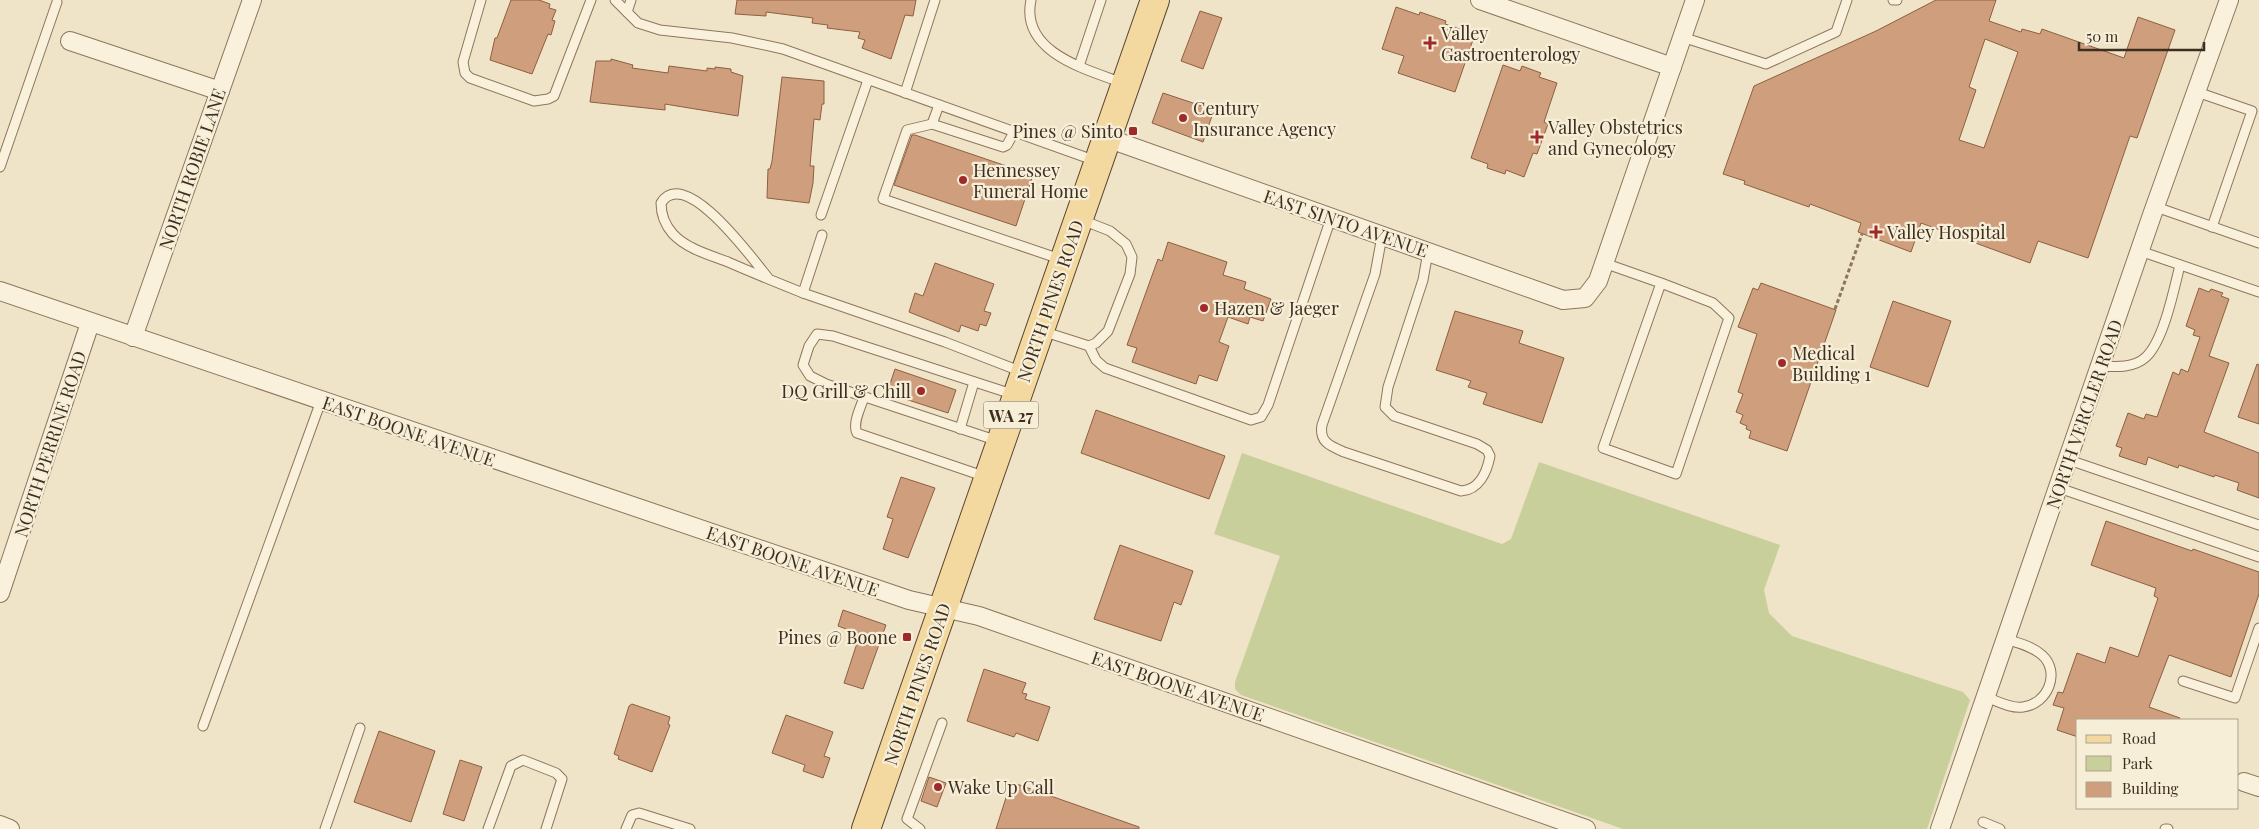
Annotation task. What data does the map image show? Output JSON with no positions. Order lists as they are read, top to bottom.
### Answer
{
  "streets": {
    "main road": ["NORTH PINES ROAD", "WA 27"],
    "street": [
      "NORTH ROBIE LANE",
      "EAST SINTO AVENUE",
      "NORTH VERCLER ROAD",
      "EAST BOONE AVENUE",
      "NORTH PERRINE ROAD"
    ]
  },
  "crossings": [
    ["NORTH ROBIE LANE", "EAST BOONE AVENUE"],
    ["EAST SINTO AVENUE", "NORTH PINES ROAD"],
    ["NORTH PINES ROAD", "EAST BOONE AVENUE"],
    ["EAST BOONE AVENUE", "NORTH PERRINE ROAD"]
  ],
  "places": {
    "health": ["Valley Gastroenterology", "Valley Obstetrics and Gynecology", "Valley Hospital"],
    "other": [
      "Century Insurance Agency",
      "Hennessey Funeral Home",
      "Hazen & Jaeger",
      "Medical Building 1",
      "DQ Grill & Chill",
      "Wake Up Call"
    ],
    "transit": ["Pines @ Sinto", "Pines @ Boone"]
  },
  "legend": ["Road", "Park", "Building"],
  "scale_bar": "50 m"
}
